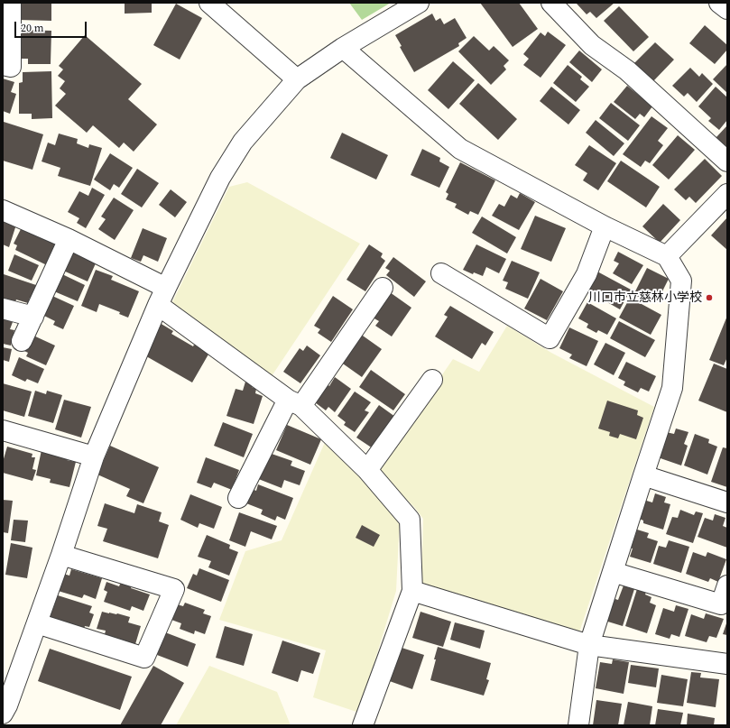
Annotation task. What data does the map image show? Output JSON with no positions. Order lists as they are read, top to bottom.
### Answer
{
  "places": ["川口市立慈林小学校"],
  "scale_bar": "20 m"
}
